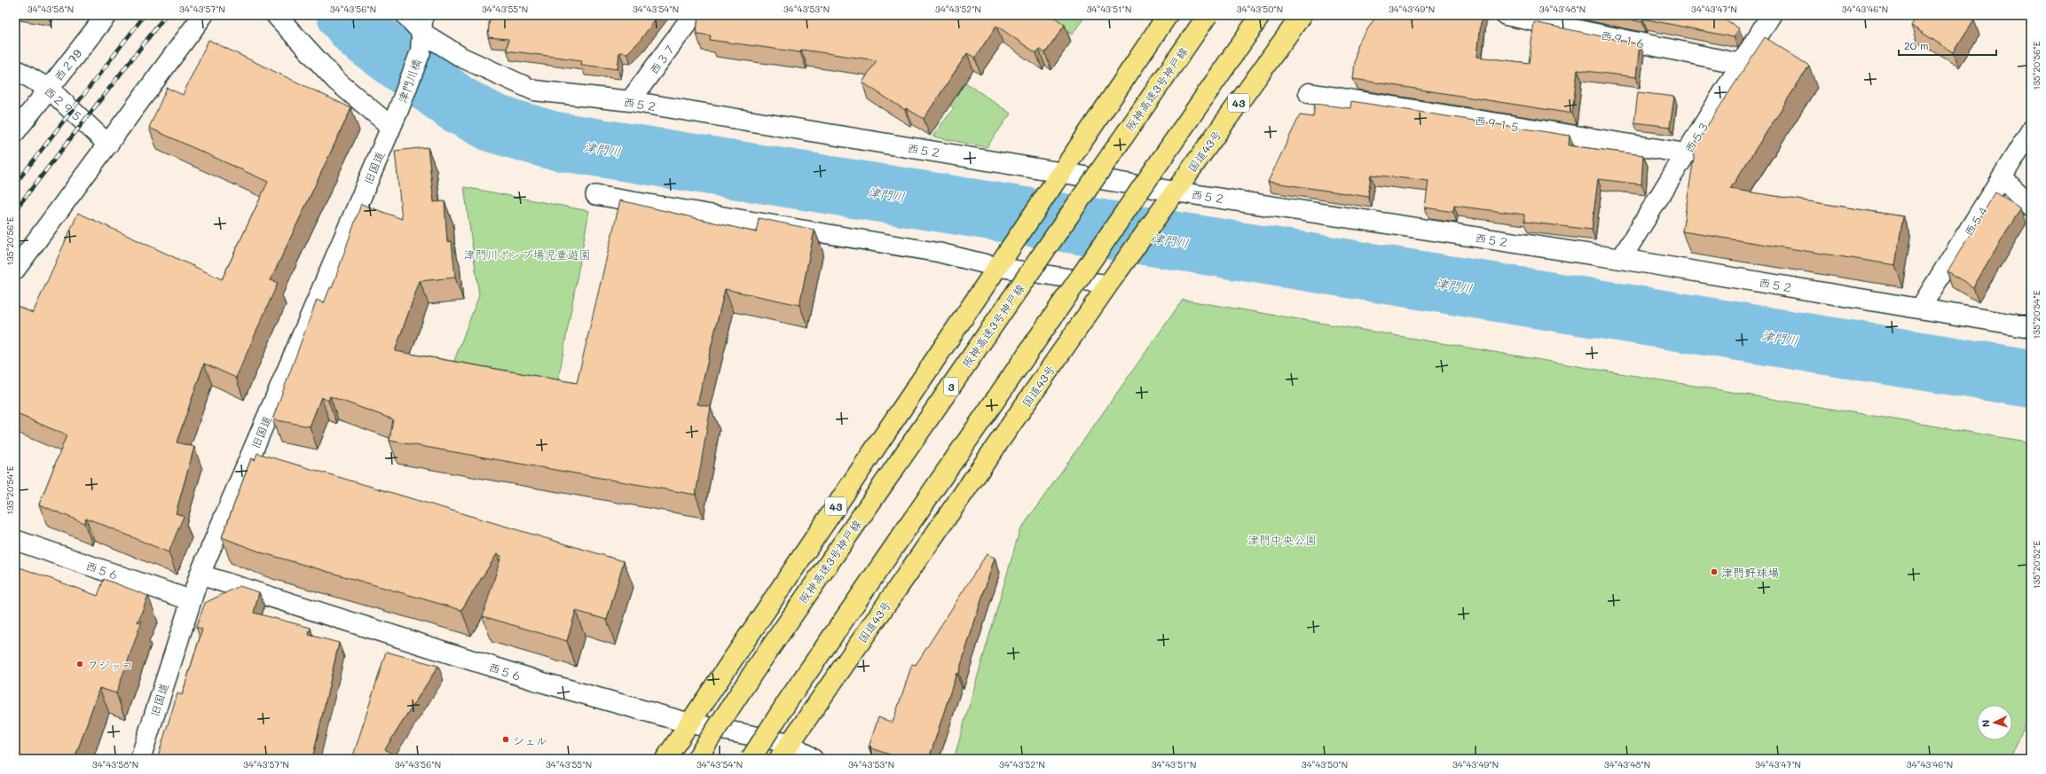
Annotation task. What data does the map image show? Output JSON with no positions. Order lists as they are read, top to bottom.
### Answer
{
  "streets": {
    "highway": [
      "阪神高速3号神戸線",
      "43",
      "国道43号",
      "3"
    ],
    "street": [
      "西９１６",
      "西３７",
      "西２79",
      "津門川橋",
      "西２９５",
      "西５２",
      "西９１５",
      "西５３",
      "旧国道",
      "西５４",
      "西５６"
    ]
  },
  "crossings": [
    ["西９１６", "西５３"],
    ["西３７", "西５２"],
    ["西２79", "西２９５"],
    ["津門川橋", "西５２"],
    ["津門川橋", "旧国道"],
    ["43", "西５２"],
    ["43", "西５６"],
    ["西５２", "西５３"],
    ["西５２", "国道43号"],
    ["西５２", "西５４"],
    ["西９１５", "西５３"],
    ["国道43号", "西５６"],
    ["旧国道", "西５６"]
  ],
  "water": ["津門川"],
  "parks": ["津門川ポンプ場児童遊園", "津門中央公園"],
  "places": ["津門野球場", "フジッコ", "シェル"],
  "scale_bar": "20 m",
  "north": "left",
  "coordinates": [
    "34°43'58\"N",
    "34°43'57\"N",
    "34°43'56\"N",
    "34°43'55\"N",
    "34°43'54\"N",
    "34°43'53\"N",
    "34°43'52\"N",
    "34°43'51\"N",
    "34°43'50\"N",
    "34°43'49\"N",
    "34°43'48\"N",
    "34°43'47\"N",
    "34°43'46\"N",
    "135°20'56\"E",
    "135°20'54\"E",
    "135°20'52\"E"
  ]
}
